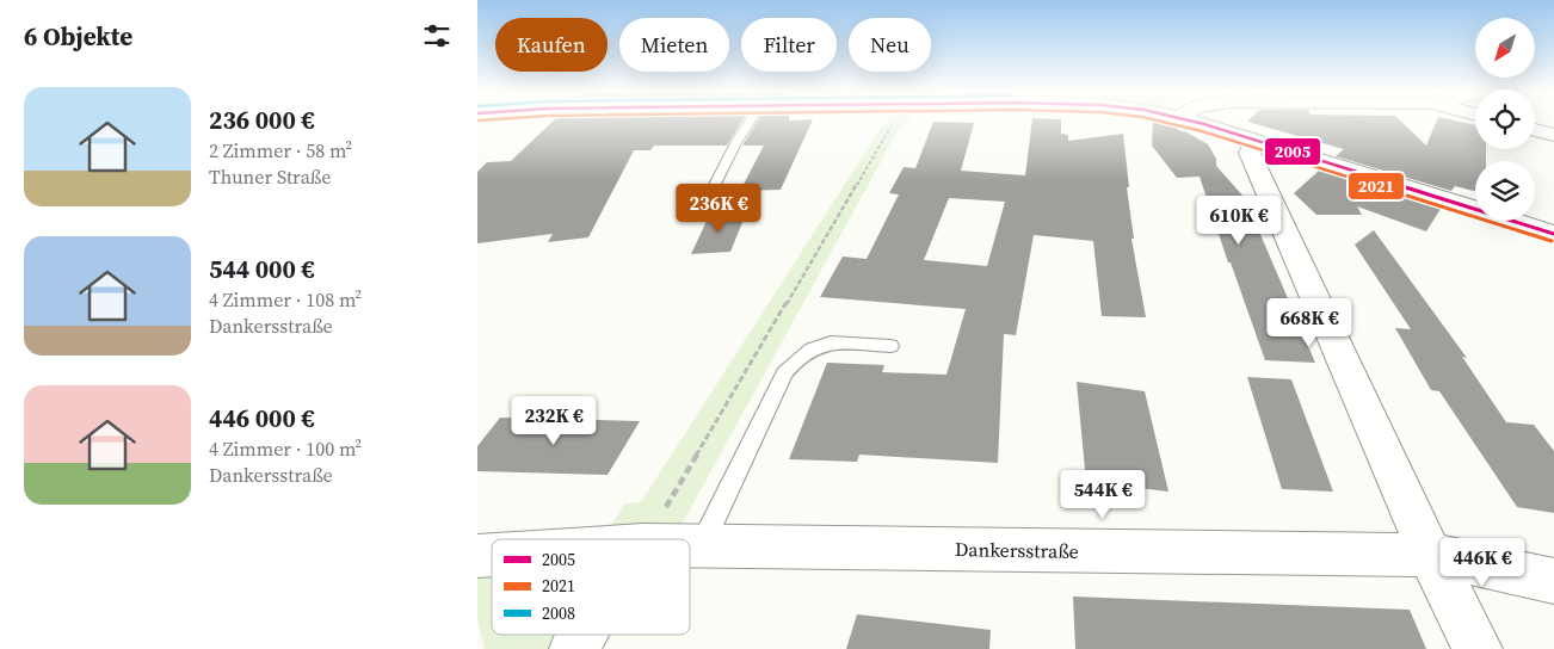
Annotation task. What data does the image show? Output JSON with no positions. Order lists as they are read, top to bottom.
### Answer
{
  "streets": {
    "street": ["Dankersstraße"]
  },
  "lines": ["transit line 2005", "transit line 2021"],
  "legend": ["2005", "2021", "2008"],
  "north": "bottom left",
  "page": {
    "heading": "6 Objekte",
    "chip": [
      "Kaufen",
      "Mieten",
      "Filter",
      "Neu"
    ],
    "list": [
      {
        "name": "236 000 €",
        "note": "2 Zimmer · 58 m² · Thuner Straße"
      },
      {
        "name": "544 000 €",
        "note": "4 Zimmer · 108 m² · Dankersstraße"
      },
      {
        "name": "446 000 €",
        "note": "4 Zimmer · 100 m² · Dankersstraße"
      }
    ],
    "price": [
      "236K €",
      "610K €",
      "668K €",
      "232K €",
      "544K €",
      "446K €"
    ]
  }
}
